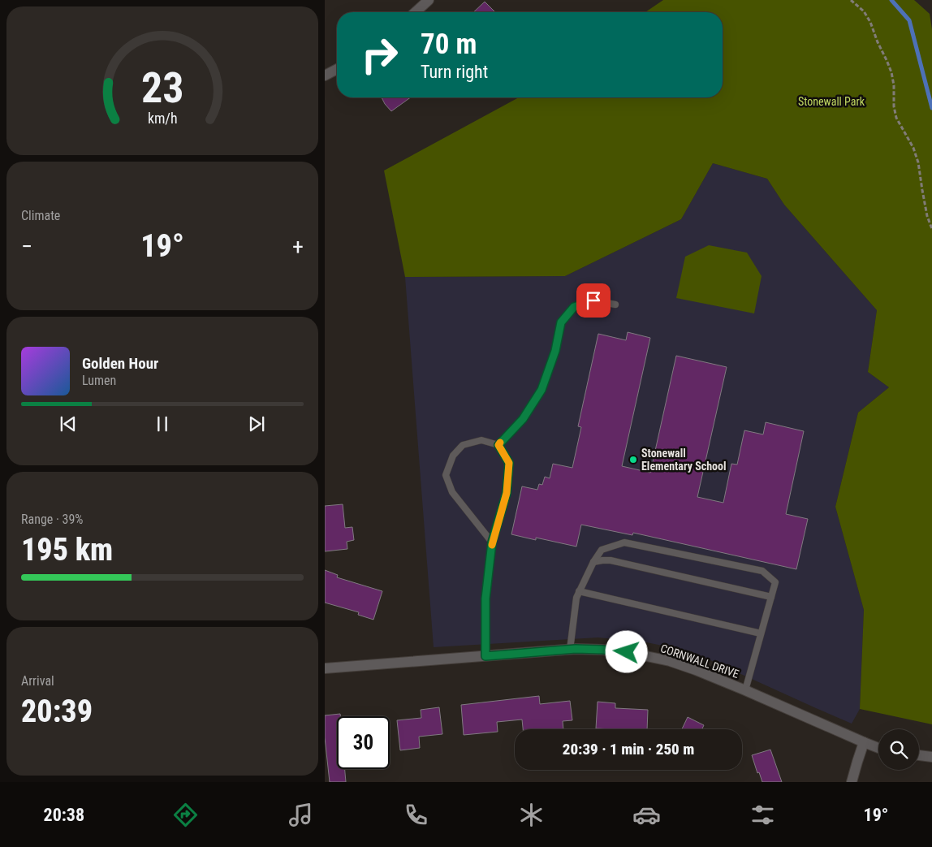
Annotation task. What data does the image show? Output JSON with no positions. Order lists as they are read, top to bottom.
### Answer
{
  "streets": {
    "street": ["CORNWALL DRIVE"]
  },
  "parks": ["Stonewall Park"],
  "places": ["Stonewall Elementary School"],
  "page": {
    "turn": ["70 m", "Turn right"],
    "tile": [
      "Climate",
      ["Range · 39%", "195 km"],
      ["Arrival", "20:39"]
    ],
    "heat": ["−", "19°", "+"],
    "song": ["Golden Hour", "Lumen"],
    "limit": "30",
    "trip": "20:39 · 1 min · 250 m",
    "tabs": ["20:38", "19°"],
    "gauge": ["23", "km/h"]
  }
}
